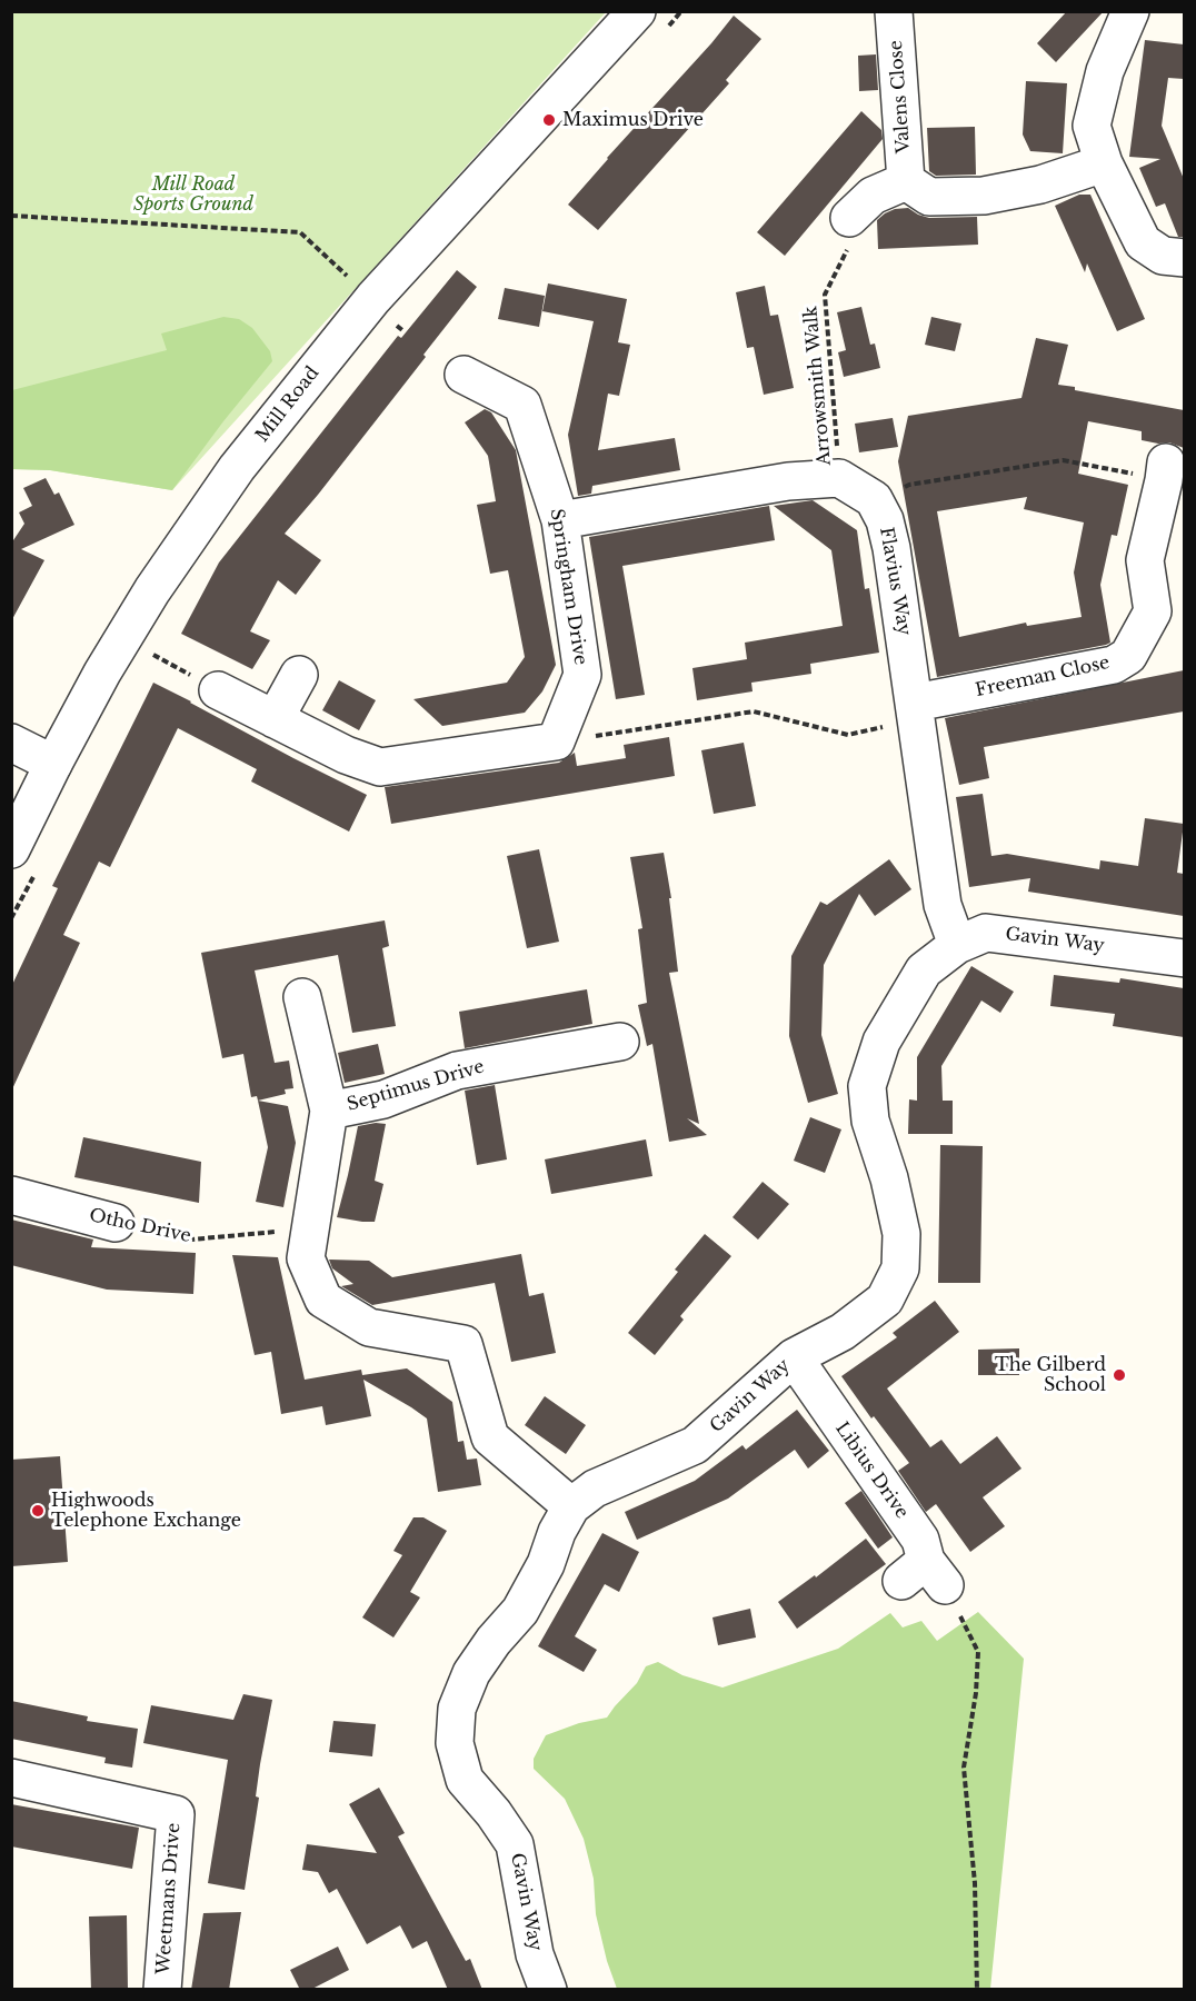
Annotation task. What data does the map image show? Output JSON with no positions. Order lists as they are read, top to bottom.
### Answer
{
  "streets": {
    "street": [
      "Valens Close",
      "Mill Road",
      "Flavius Way",
      "Springham Drive",
      "Freeman Close",
      "Gavin Way",
      "Septimus Drive",
      "Otho Drive",
      "Libius Drive",
      "Weetmans Drive"
    ],
    "path": ["Arrowsmith Walk"]
  },
  "crossings": [
    ["Arrowsmith Walk", "Flavius Way"],
    ["Flavius Way", "Freeman Close"],
    ["Flavius Way", "Gavin Way"],
    ["Gavin Way", "Septimus Drive"],
    ["Gavin Way", "Libius Drive"],
    ["Septimus Drive", "Otho Drive"]
  ],
  "parks": ["Mill Road Sports Ground"],
  "places": ["Maximus Drive", "The Gilberd School", "Highwoods Telephone Exchange"]
}
